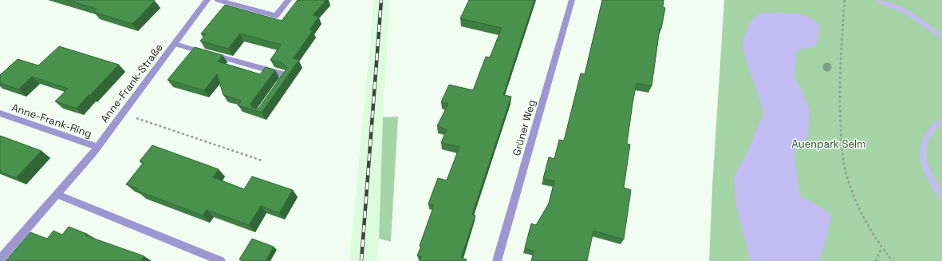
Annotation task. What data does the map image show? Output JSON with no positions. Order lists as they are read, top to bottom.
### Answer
{
  "streets": {
    "street": ["Anne-Frank-Straße", "Anne-Frank-Ring", "Grüner Weg"]
  },
  "crossings": [
    ["Anne-Frank-Straße", "Anne-Frank-Ring"]
  ],
  "parks": ["Auenpark Selm"]
}
